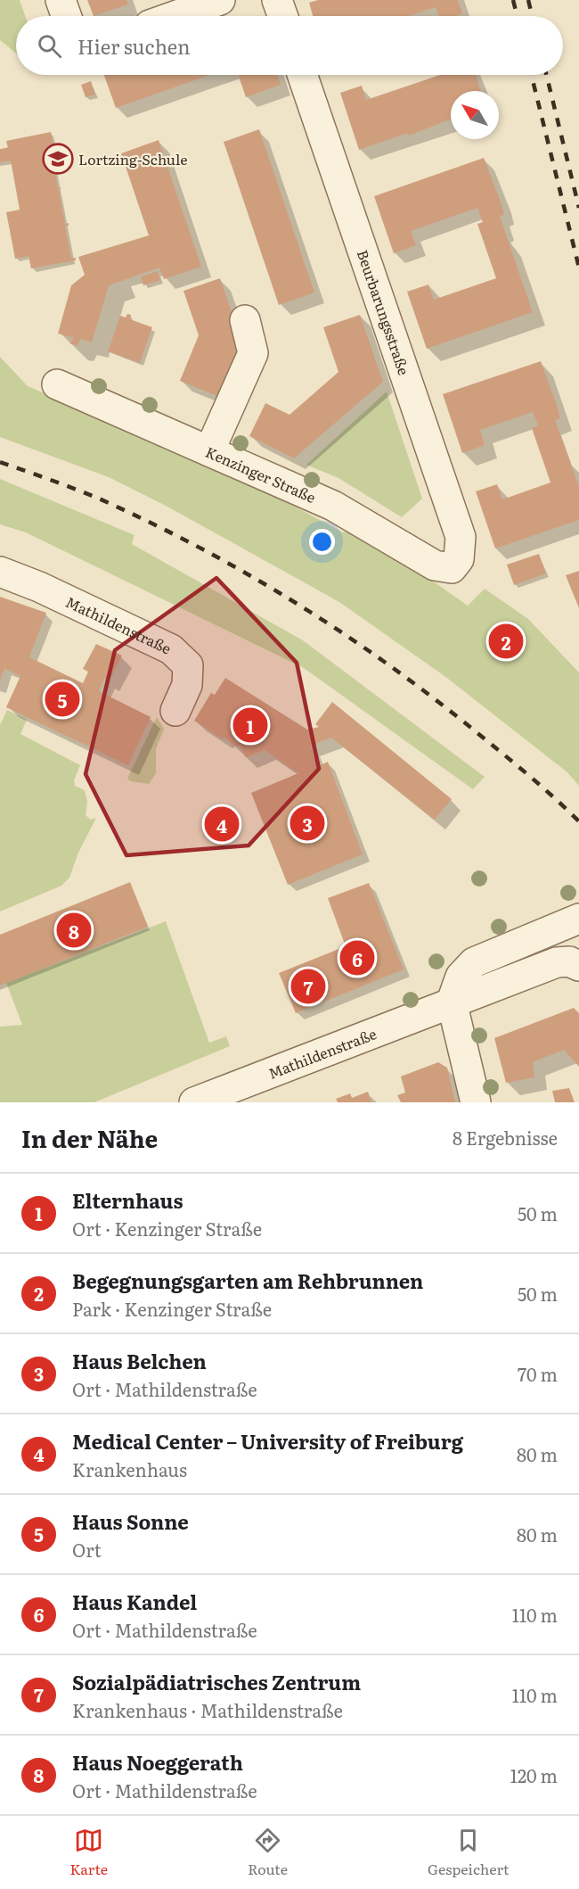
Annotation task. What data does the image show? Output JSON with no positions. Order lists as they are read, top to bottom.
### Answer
{
  "streets": {
    "street": ["Beurbarungsstraße", "Kenzinger Straße", "Mathildenstraße"]
  },
  "crossings": [
    ["Beurbarungsstraße", "Kenzinger Straße"]
  ],
  "places": {
    "school or university": ["Lortzing-Schule"]
  },
  "north": "top left",
  "page": {
    "search": "Hier suchen",
    "pins": [
      "2",
      "5",
      "1",
      "3",
      "4",
      "8",
      "6",
      "7"
    ],
    "heading": ["In der Nähe", "8 Ergebnisse"],
    "list": [
      {
        "mark": "1",
        "name": "Elternhaus",
        "note": "Ort · Kenzinger Straße",
        "value": "50 m"
      },
      {
        "mark": "2",
        "name": "Begegnungsgarten am Rehbrunnen",
        "note": "Park · Kenzinger Straße",
        "value": "50 m"
      },
      {
        "mark": "3",
        "name": "Haus Belchen",
        "note": "Ort · Mathildenstraße",
        "value": "70 m"
      },
      {
        "mark": "4",
        "name": "Medical Center – University of Freiburg",
        "note": "Krankenhaus",
        "value": "80 m"
      },
      {
        "mark": "5",
        "name": "Haus Sonne",
        "note": "Ort",
        "value": "80 m"
      },
      {
        "mark": "6",
        "name": "Haus Kandel",
        "note": "Ort · Mathildenstraße",
        "value": "110 m"
      },
      {
        "mark": "7",
        "name": "Sozialpädiatrisches Zentrum",
        "note": "Krankenhaus · Mathildenstraße",
        "value": "110 m"
      },
      {
        "mark": "8",
        "name": "Haus Noeggerath",
        "note": "Ort · Mathildenstraße",
        "value": "120 m"
      }
    ],
    "nav": ["Karte", "Route", "Gespeichert"]
  }
}
